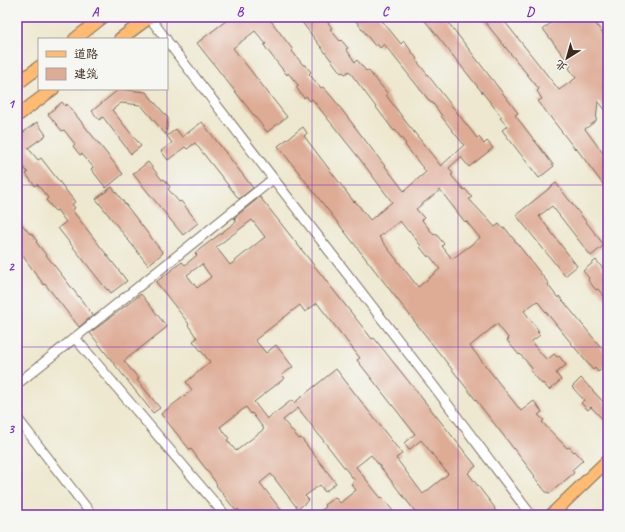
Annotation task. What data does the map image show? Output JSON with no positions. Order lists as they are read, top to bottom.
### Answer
{
  "legend": ["道路", "建筑"],
  "north": "bottom left",
  "grid": {
    "columns": [
      "A",
      "B",
      "C",
      "D"
    ],
    "rows": ["1", "2", "3"]
  }
}
